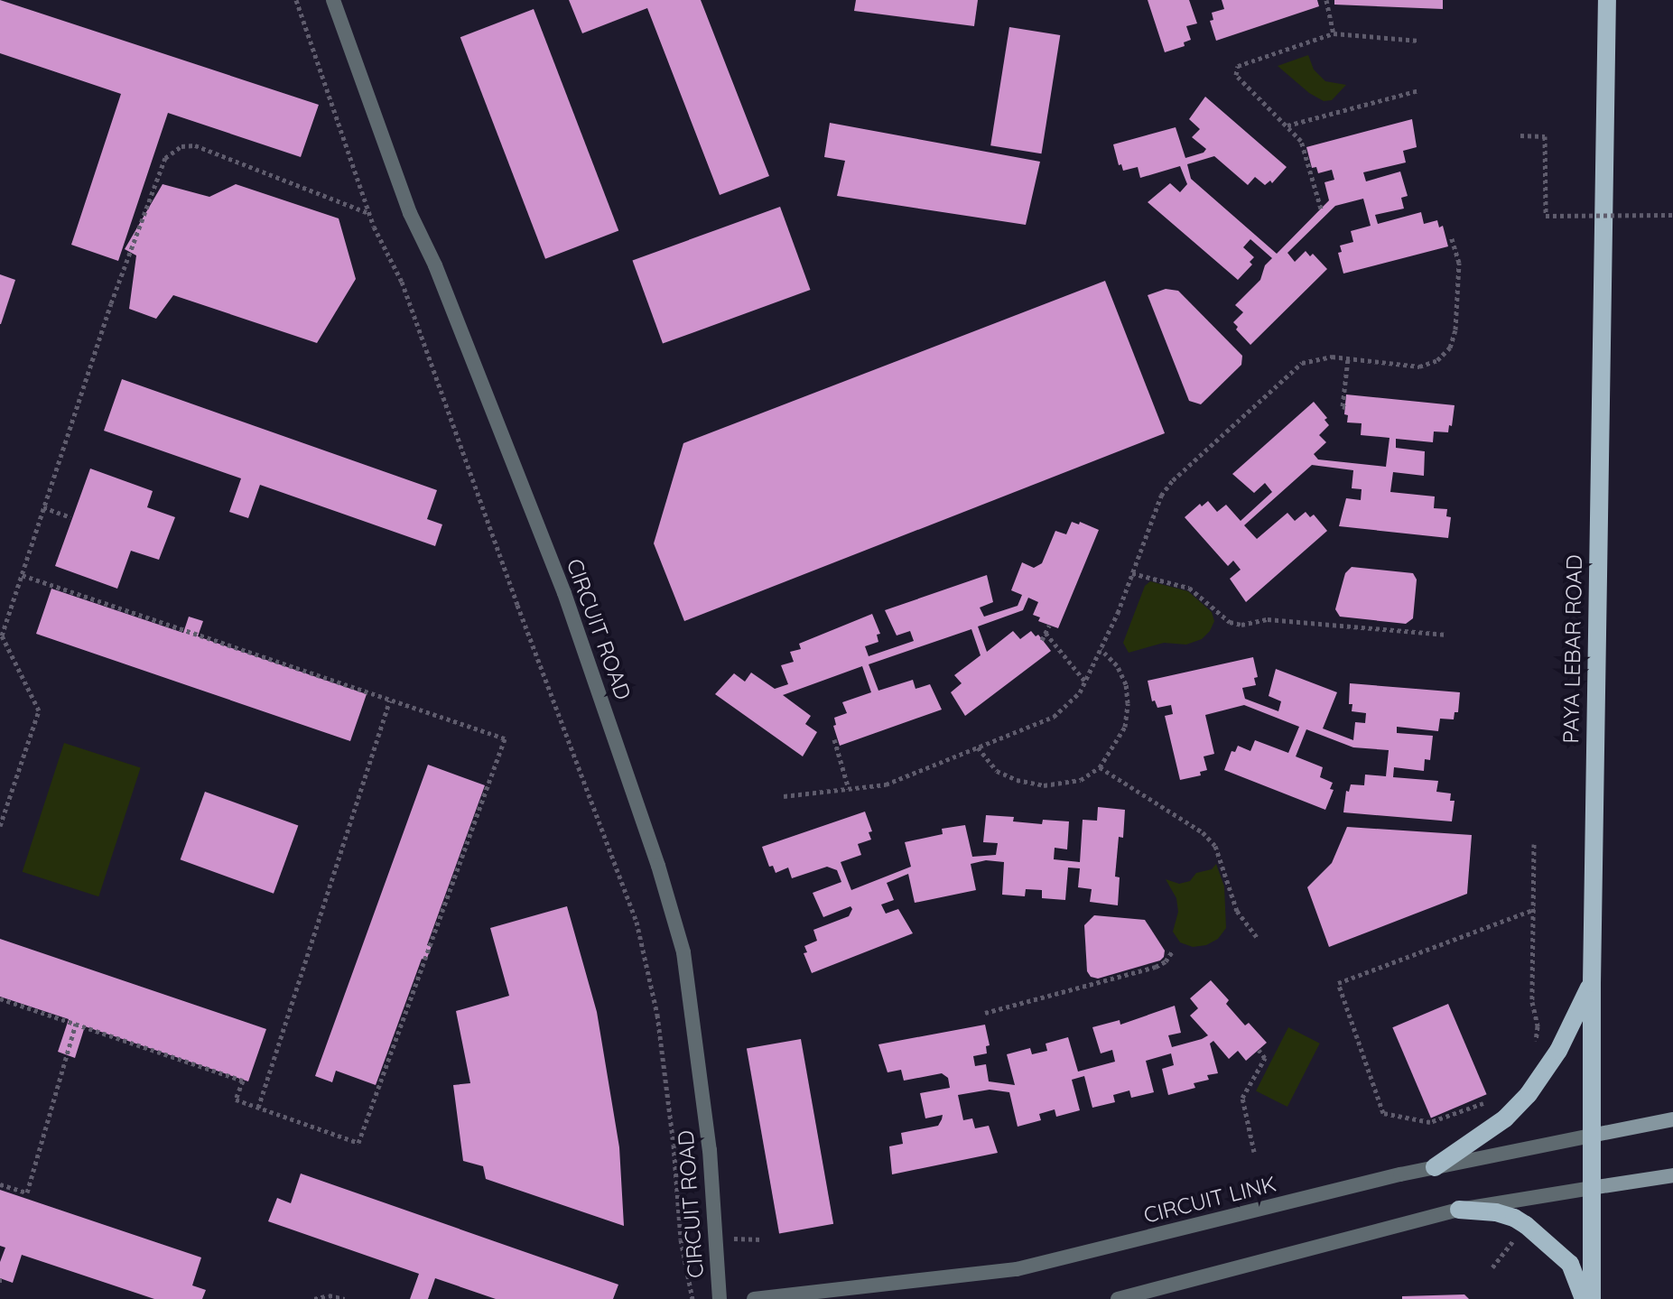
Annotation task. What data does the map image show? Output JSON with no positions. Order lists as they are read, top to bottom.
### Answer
{
  "streets": {
    "main road": ["PAYA LEBAR ROAD", "CIRCUIT LINK"],
    "street": ["CIRCUIT ROAD"]
  },
  "crossings": [
    ["PAYA LEBAR ROAD", "CIRCUIT LINK"]
  ]
}
